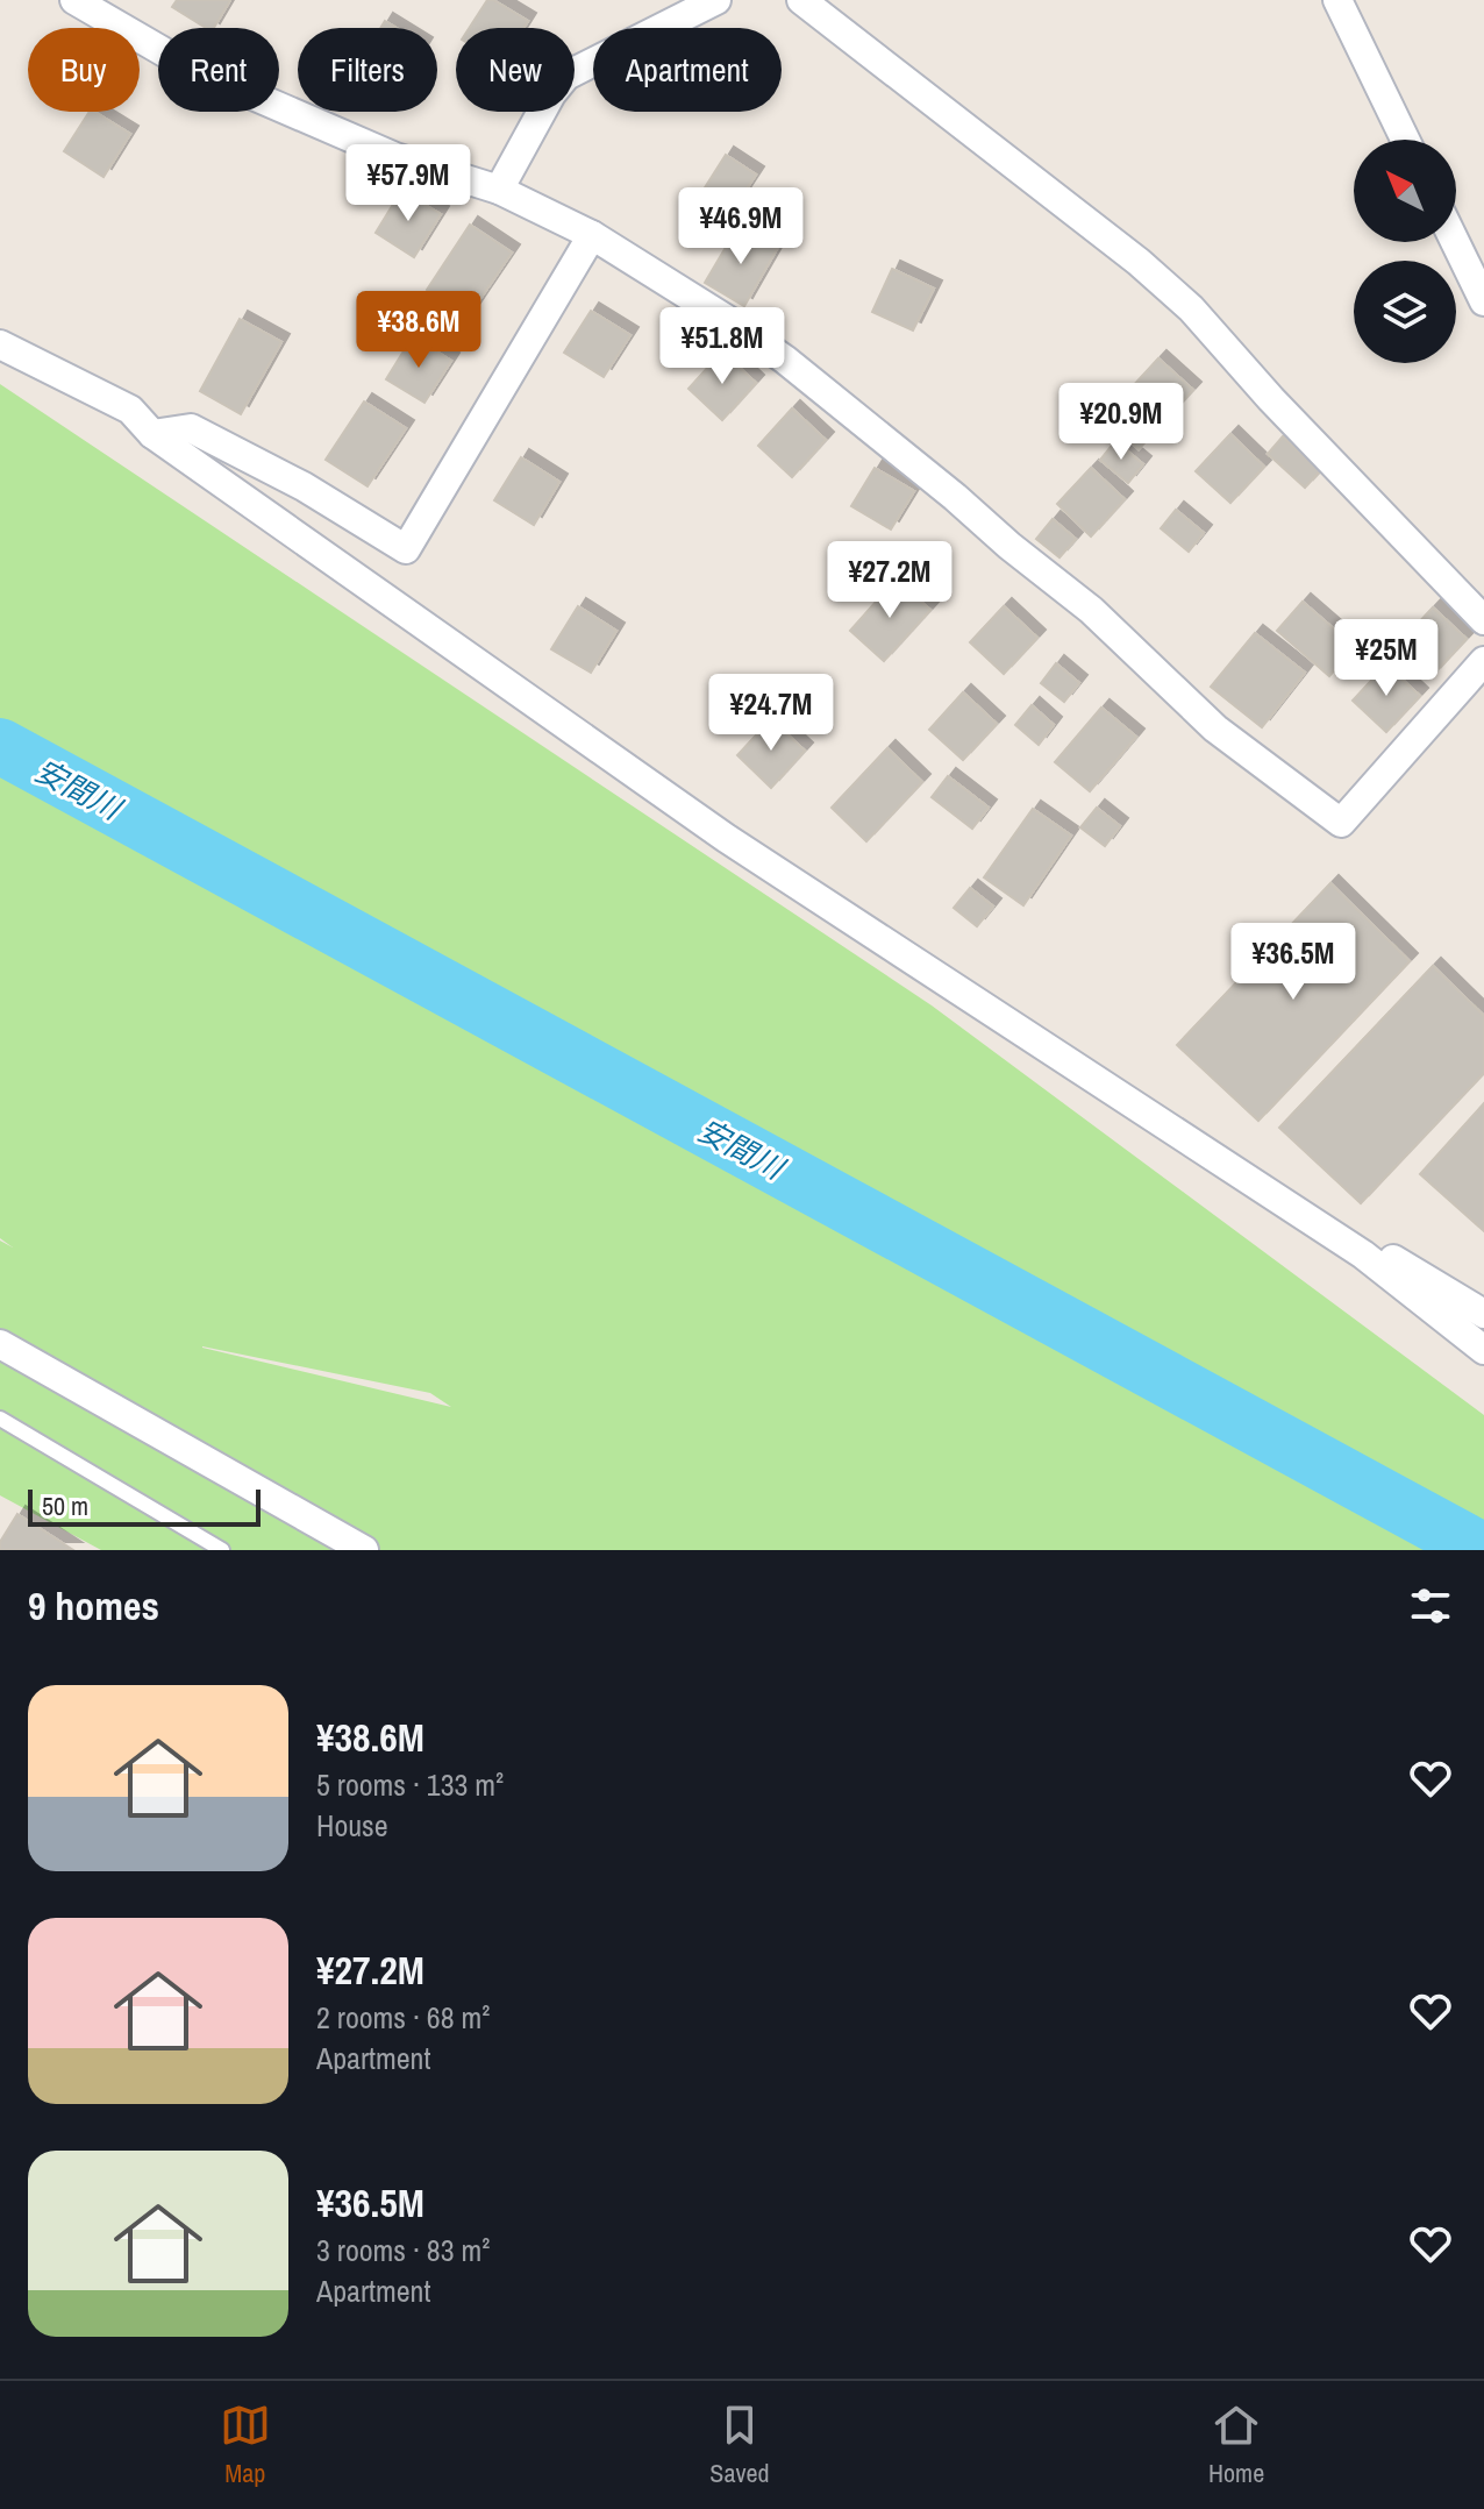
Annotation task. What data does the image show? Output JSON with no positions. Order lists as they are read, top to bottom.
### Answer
{
  "water": ["安間川"],
  "scale_bar": "50 m",
  "north": "top left",
  "page": {
    "chip": [
      "Buy",
      "Rent",
      "Filters",
      "New",
      "Apartment"
    ],
    "price": [
      "¥57.9M",
      "¥46.9M",
      "¥38.6M",
      "¥51.8M",
      "¥20.9M",
      "¥27.2M",
      "¥25M",
      "¥24.7M",
      "¥36.5M"
    ],
    "scale": "50 m",
    "heading": "9 homes",
    "list": [
      {
        "name": "¥38.6M",
        "note": "5 rooms · 133 m² · House"
      },
      {
        "name": "¥27.2M",
        "note": "2 rooms · 68 m² · Apartment"
      },
      {
        "name": "¥36.5M",
        "note": "3 rooms · 83 m² · Apartment"
      }
    ],
    "tabs": ["Map", "Saved", "Home"]
  }
}
